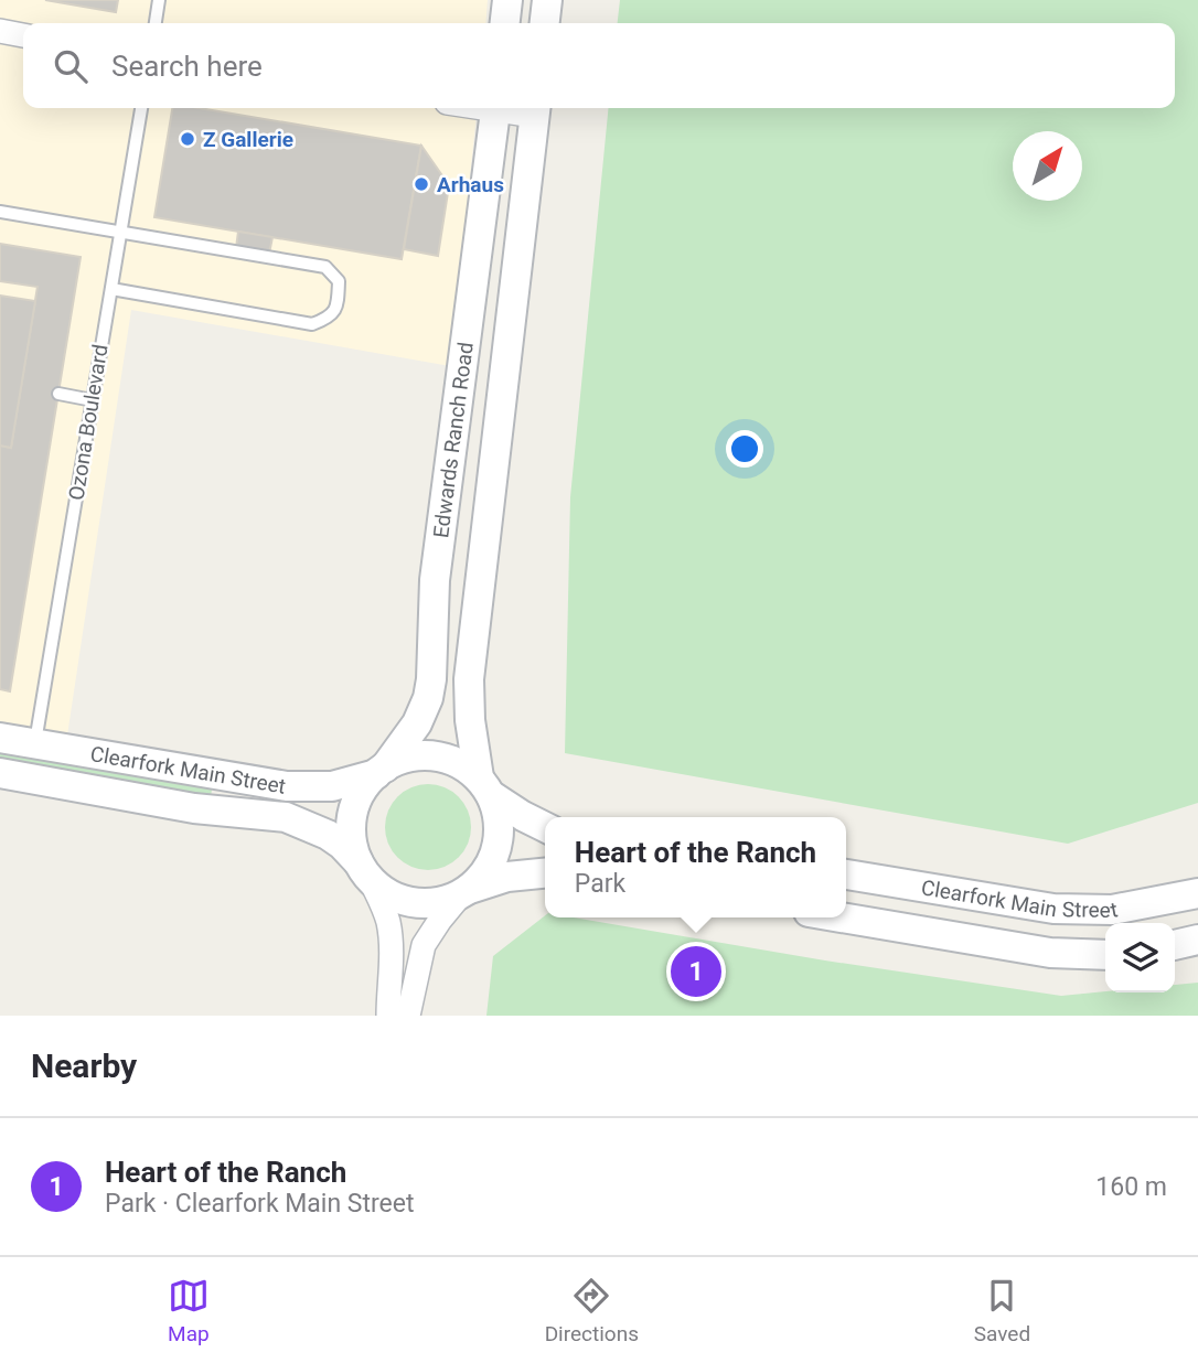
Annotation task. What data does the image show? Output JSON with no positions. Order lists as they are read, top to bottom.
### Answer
{
  "streets": {
    "street": ["Edwards Ranch Road", "Clearfork Main Street"],
    "lane": ["Ozona Boulevard"]
  },
  "crossings": [
    ["Ozona Boulevard", "Clearfork Main Street"],
    ["Edwards Ranch Road", "Clearfork Main Street"]
  ],
  "places": ["Z Gallerie", "Arhaus"],
  "north": "top right",
  "page": {
    "search": "Search here",
    "popup": ["Heart of the Ranch", "Park"],
    "pins": "1",
    "heading": "Nearby",
    "list": [
      {
        "mark": "1",
        "name": "Heart of the Ranch",
        "note": "Park · Clearfork Main Street",
        "value": "160 m"
      }
    ],
    "nav": ["Map", "Directions", "Saved"]
  }
}
